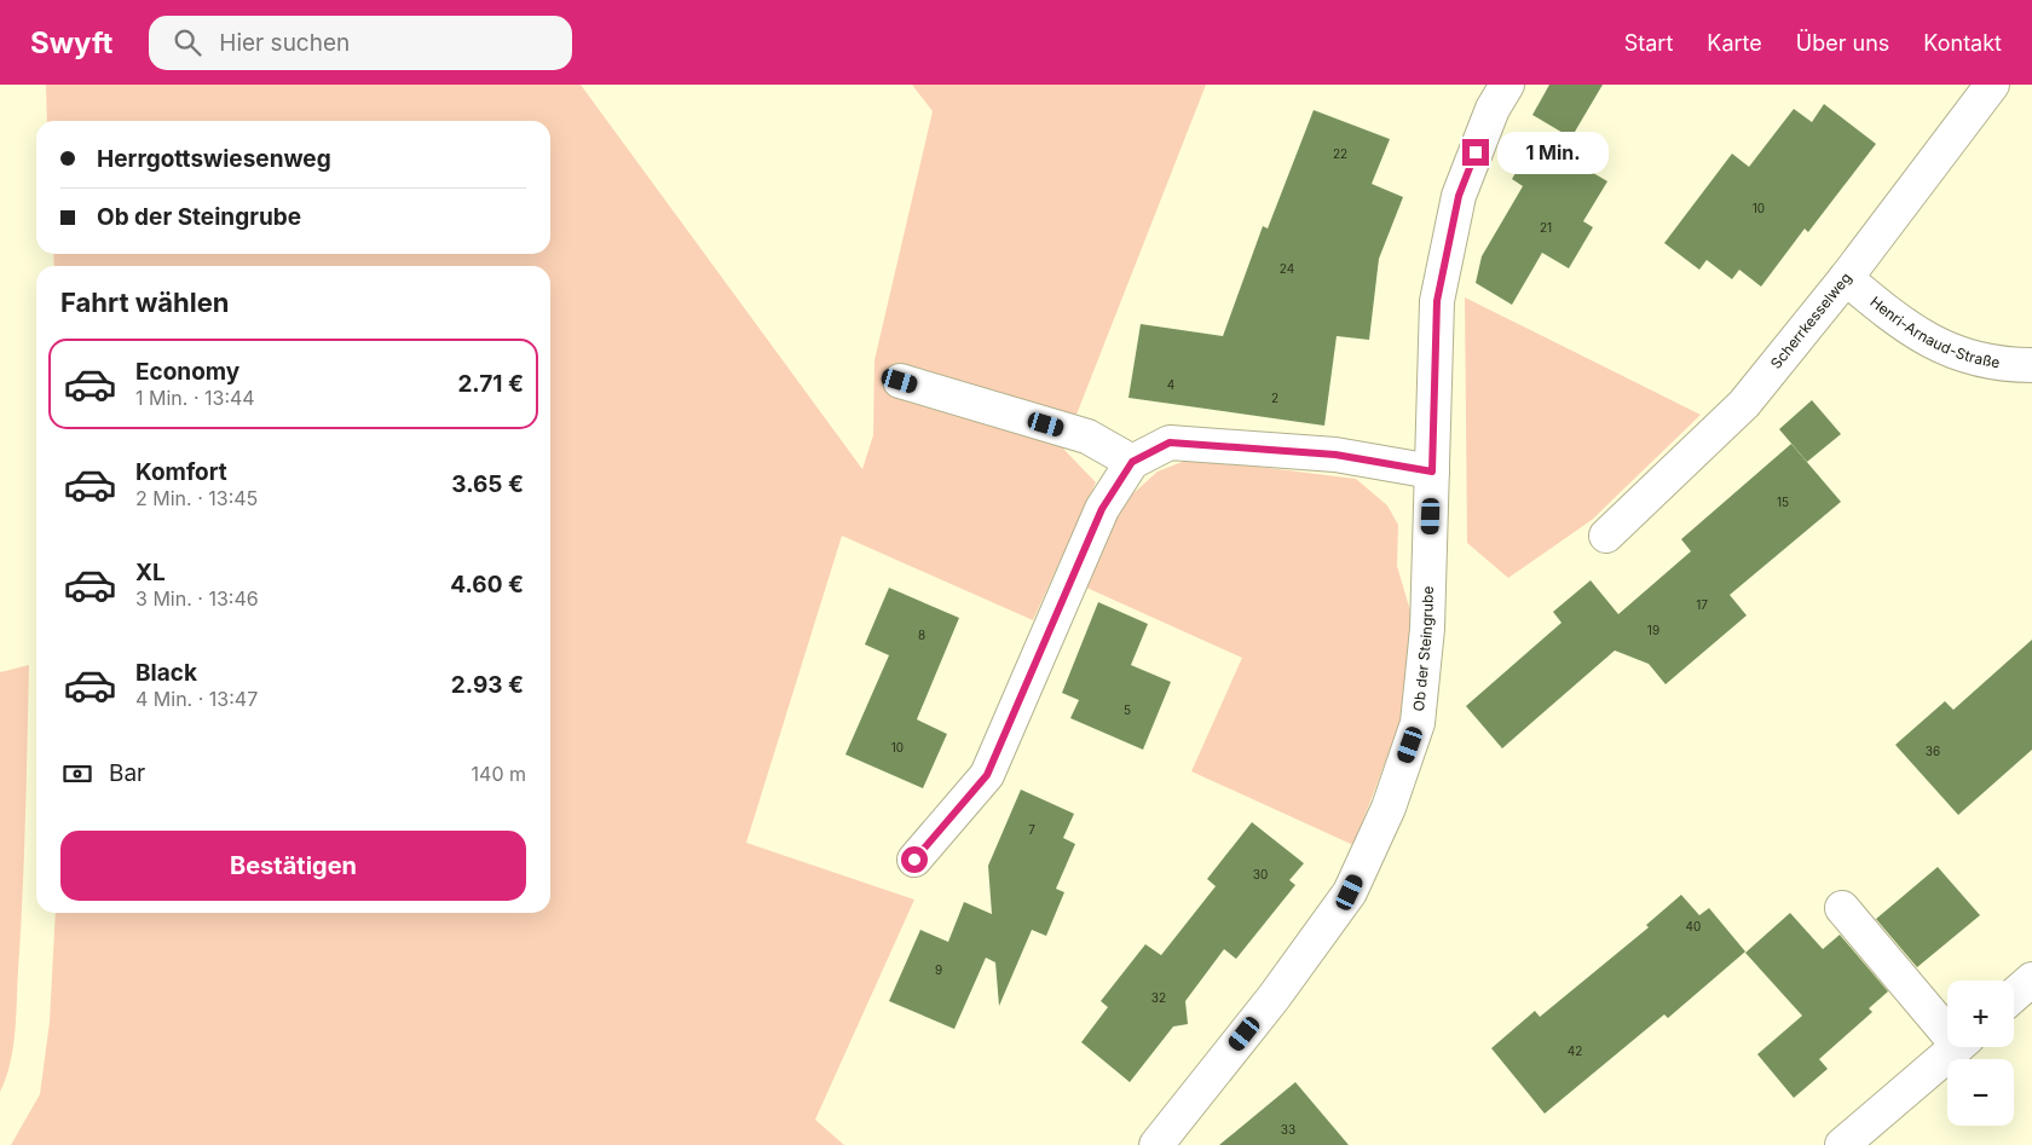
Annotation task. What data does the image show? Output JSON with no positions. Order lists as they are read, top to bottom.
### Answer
{
  "streets": {
    "street": ["Scherrkesselweg", "Henri-Arnaud-Straße", "Ob der Steingrube"]
  },
  "crossings": [
    ["Scherrkesselweg", "Henri-Arnaud-Straße"]
  ],
  "house_numbers": [
    "22",
    "10",
    "21",
    "24",
    "4",
    "2",
    "15",
    "17",
    "19",
    "8",
    "5",
    "10",
    "36",
    "7",
    "30",
    "40",
    "9",
    "32",
    "42",
    "33"
  ],
  "page": {
    "header": "Swyft",
    "search": "Hier suchen",
    "nav": [
      "Start",
      "Karte",
      "Über uns",
      "Kontakt"
    ],
    "banner": ["Herrgottswiesenweg", "Ob der Steingrube"],
    "bubble": "1 Min.",
    "heading": "Fahrt wählen",
    "list": [
      {
        "name": "Economy",
        "note": "1 Min. · 13:44",
        "value": "2.71 €"
      },
      {
        "name": "Komfort",
        "note": "2 Min. · 13:45",
        "value": "3.65 €"
      },
      {
        "name": "XL",
        "note": "3 Min. · 13:46",
        "value": "4.60 €"
      },
      {
        "name": "Black",
        "note": "4 Min. · 13:47",
        "value": "2.93 €"
      }
    ],
    "pay": ["Bar", "140 m"],
    "buttons": "Bestätigen",
    "map_buttons": ["+", "−"]
  }
}
